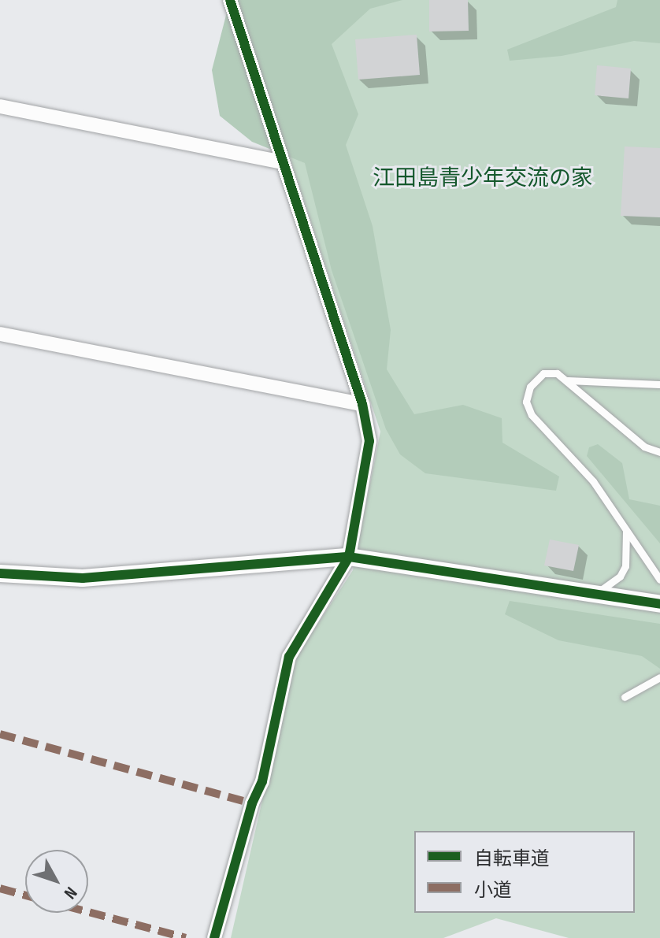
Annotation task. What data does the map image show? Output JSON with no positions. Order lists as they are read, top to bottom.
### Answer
{
  "parks": ["江田島青少年交流の家"],
  "legend": ["自転車道", "小道"],
  "north": "bottom right"
}
